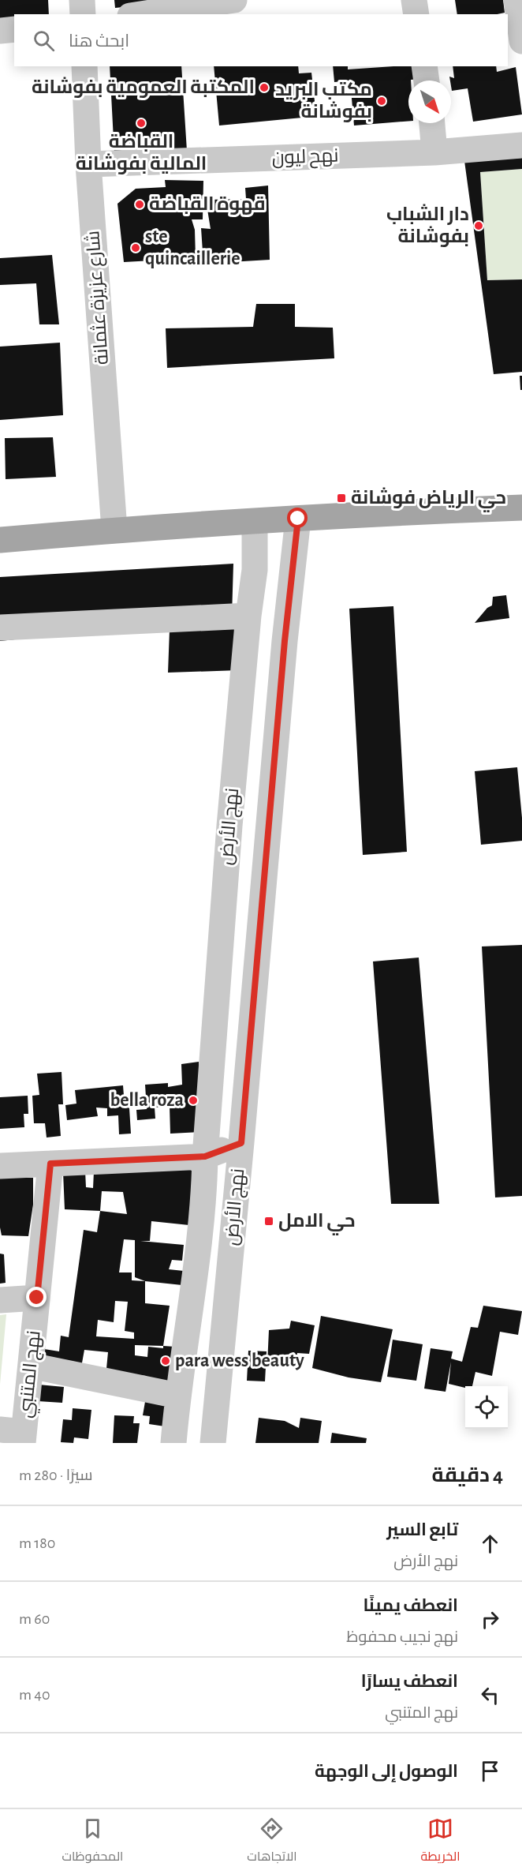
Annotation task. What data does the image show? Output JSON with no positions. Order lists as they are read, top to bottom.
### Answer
{
  "streets": {
    "street": [
      "نهح ليون",
      "شارع عزيزة عثمانة",
      "نهج الأرض",
      "نهج المتنبي"
    ]
  },
  "crossings": [
    ["نهح ليون", "شارع عزيزة عثمانة"]
  ],
  "places": {
    "other": [
      "المكتبة العمومية بفوشانة",
      "مكتب البريد بفوشانة",
      "القباضة المالية بفوشانة",
      "قهوة القباضة",
      "دار الشباب بفوشانة",
      "ste quincaillerie",
      "bella roza",
      "para wess beauty"
    ],
    "transit": ["حي الرياض فوشانة", "حي الامل"]
  },
  "north": "bottom right",
  "page": {
    "search": "ابحث هنا",
    "heading": ["4 دقيقة", "سيرًا · 280 m"],
    "list": [
      ["تابع السير", "نهج الأرض", "180 m"],
      ["انعطف يمينًا", "نهج نجيب محفوظ", "60 m"],
      ["انعطف يسارًا", "نهج المتنبي", "40 m"],
      "الوصول إلى الوجهة"
    ],
    "nav": ["الخريطة", "الاتجاهات", "المحفوظات"]
  }
}
